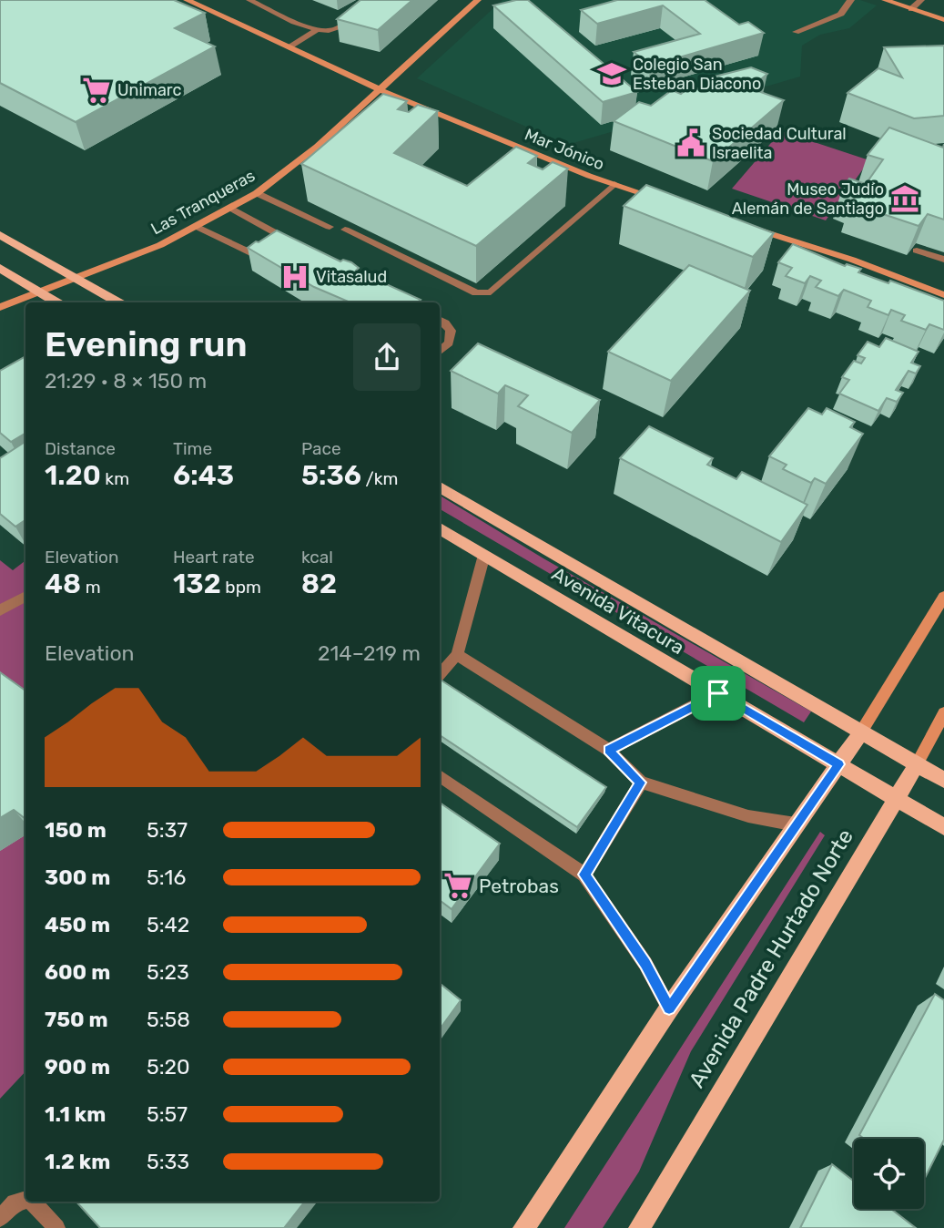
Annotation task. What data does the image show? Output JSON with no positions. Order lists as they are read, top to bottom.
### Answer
{
  "streets": {
    "main road": ["Avenida Vitacura", "Avenida Padre Hurtado Norte"],
    "street": ["Mar Jónico", "Las Tranqueras"]
  },
  "crossings": [
    ["Mar Jónico", "Las Tranqueras"],
    ["Avenida Vitacura", "Avenida Padre Hurtado Norte"]
  ],
  "places": {
    "school or university": ["Colegio San Esteban Diacono"],
    "supermarket": ["Unimarc", "Petrobas"],
    "public building": ["Sociedad Cultural Israelita"],
    "museum": ["Museo Judío Alemán de Santiago"],
    "hospital": ["Vitasalud"]
  },
  "page": {
    "heading": ["Evening run", "21:29 · 8 × 150 m"],
    "stats": [
      ["Distance", "1.20 km"],
      ["Time", "6:43"],
      ["Pace", "5:36 /km"],
      ["Elevation", "48 m"],
      ["Heart rate", "132 bpm"],
      ["kcal", "82"]
    ],
    "chart": ["Elevation", "214–219 m"],
    "list": [
      {
        "name": "150 m",
        "note": "5:37"
      },
      {
        "name": "300 m",
        "note": "5:16"
      },
      {
        "name": "450 m",
        "note": "5:42"
      },
      {
        "name": "600 m",
        "note": "5:23"
      },
      {
        "name": "750 m",
        "note": "5:58"
      },
      {
        "name": "900 m",
        "note": "5:20"
      },
      {
        "name": "1.1 km",
        "note": "5:57"
      },
      {
        "name": "1.2 km",
        "note": "5:33"
      }
    ]
  }
}
